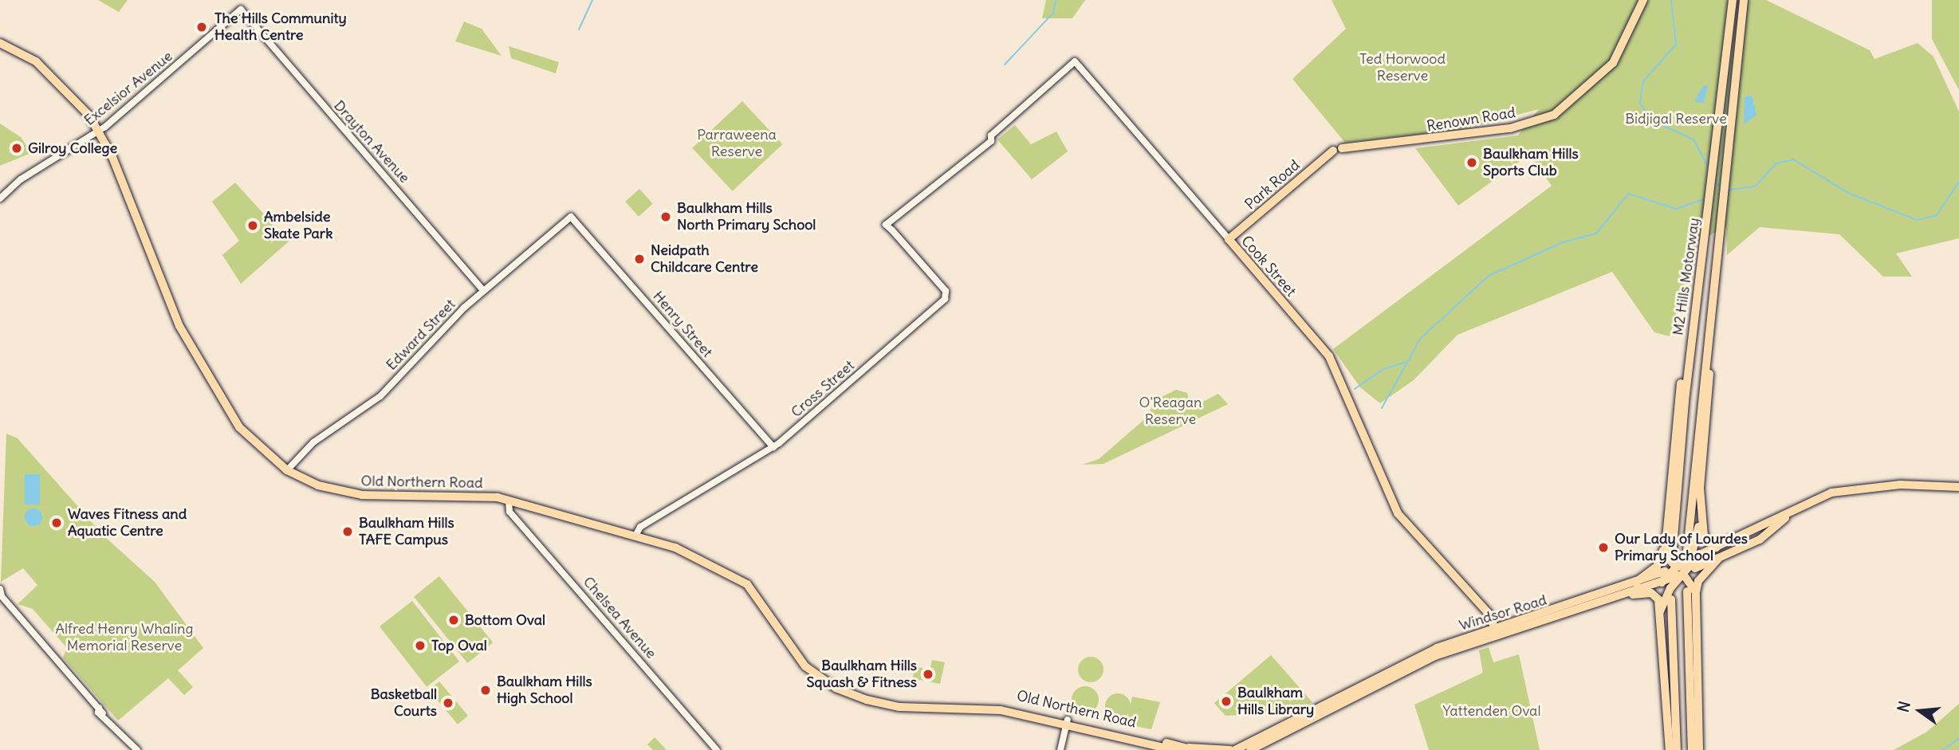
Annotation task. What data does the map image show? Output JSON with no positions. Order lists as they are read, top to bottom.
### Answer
{
  "streets": {
    "highway": ["M2 Hills Motorway"],
    "main road": [
      "Renown Road",
      "Park Road",
      "Cook Street",
      "Old Northern Road",
      "Windsor Road"
    ],
    "street": [
      "Excelsior Avenue",
      "Drayton Avenue",
      "Henry Street",
      "Edward Street",
      "Cross Street",
      "Chelsea Avenue"
    ]
  },
  "crossings": [
    ["Excelsior Avenue", "Drayton Avenue"],
    ["Excelsior Avenue", "Old Northern Road"],
    ["Renown Road", "Park Road"],
    ["Drayton Avenue", "Edward Street"],
    ["Park Road", "Cook Street"],
    ["Cook Street", "Cross Street"],
    ["Cook Street", "Windsor Road"],
    ["Henry Street", "Edward Street"],
    ["Henry Street", "Cross Street"],
    ["Edward Street", "Old Northern Road"],
    ["Cross Street", "Old Northern Road"],
    ["Old Northern Road", "Chelsea Avenue"]
  ],
  "parks": [
    "Ted Horwood Reserve",
    "Bidjigal Reserve",
    "Parraweena Reserve",
    "O'Reagan Reserve",
    "Alfred Henry Whaling Memorial Reserve",
    "Yattenden Oval"
  ],
  "places": [
    "The Hills Community Health Centre",
    "Gilroy College",
    "Baulkham Hills Sports Club",
    "Baulkham Hills North Primary School",
    "Ambelside Skate Park",
    "Neidpath Childcare Centre",
    "Waves Fitness and Aquatic Centre",
    "Baulkham Hills TAFE Campus",
    "Our Lady of Lourdes Primary School",
    "Bottom Oval",
    "Top Oval",
    "Baulkham Hills Squash & Fitness",
    "Baulkham Hills High School",
    "Baulkham Hills Library",
    "Basketball Courts"
  ],
  "north": "left"
}
